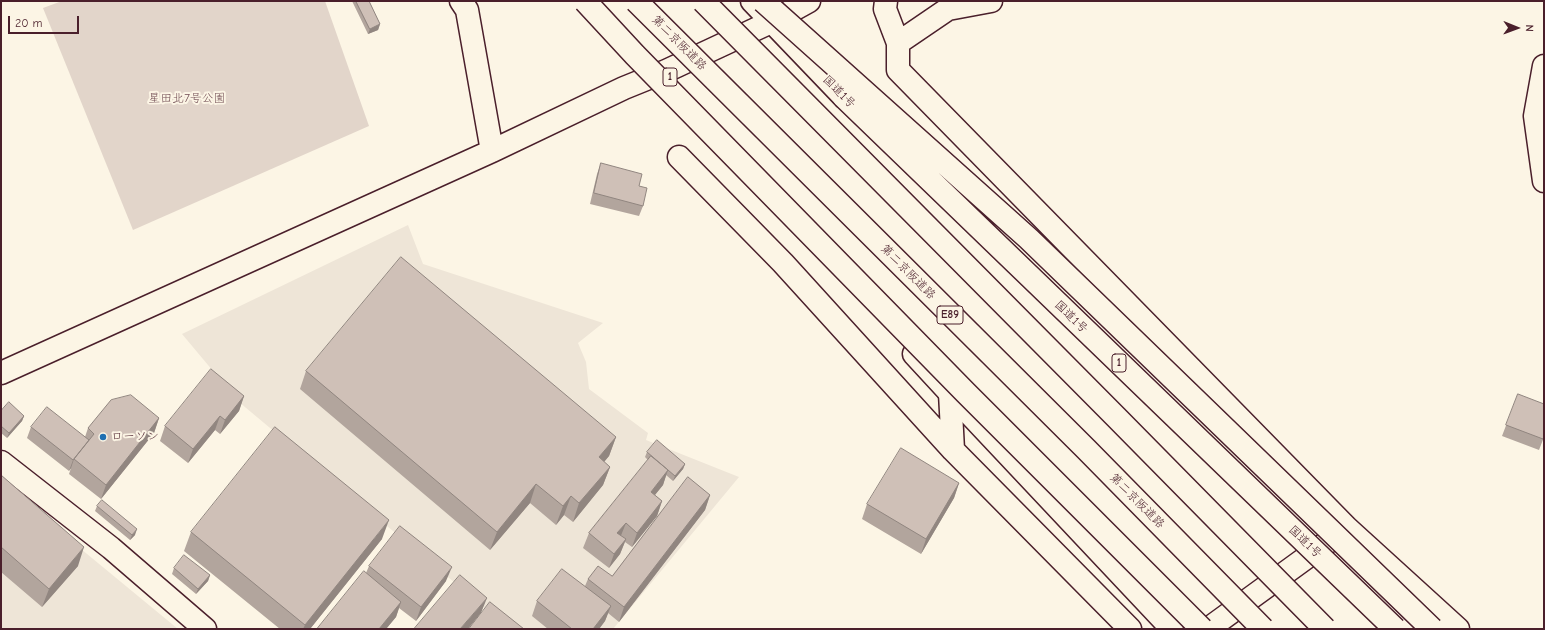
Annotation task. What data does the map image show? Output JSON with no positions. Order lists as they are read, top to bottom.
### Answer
{
  "streets": {
    "main road": [
      "第二京阪道路",
      "1",
      "国道1号",
      "E89"
    ]
  },
  "parks": ["星田北7号公園"],
  "places": ["ローソン"],
  "scale_bar": "20 m",
  "north": "right"
}
